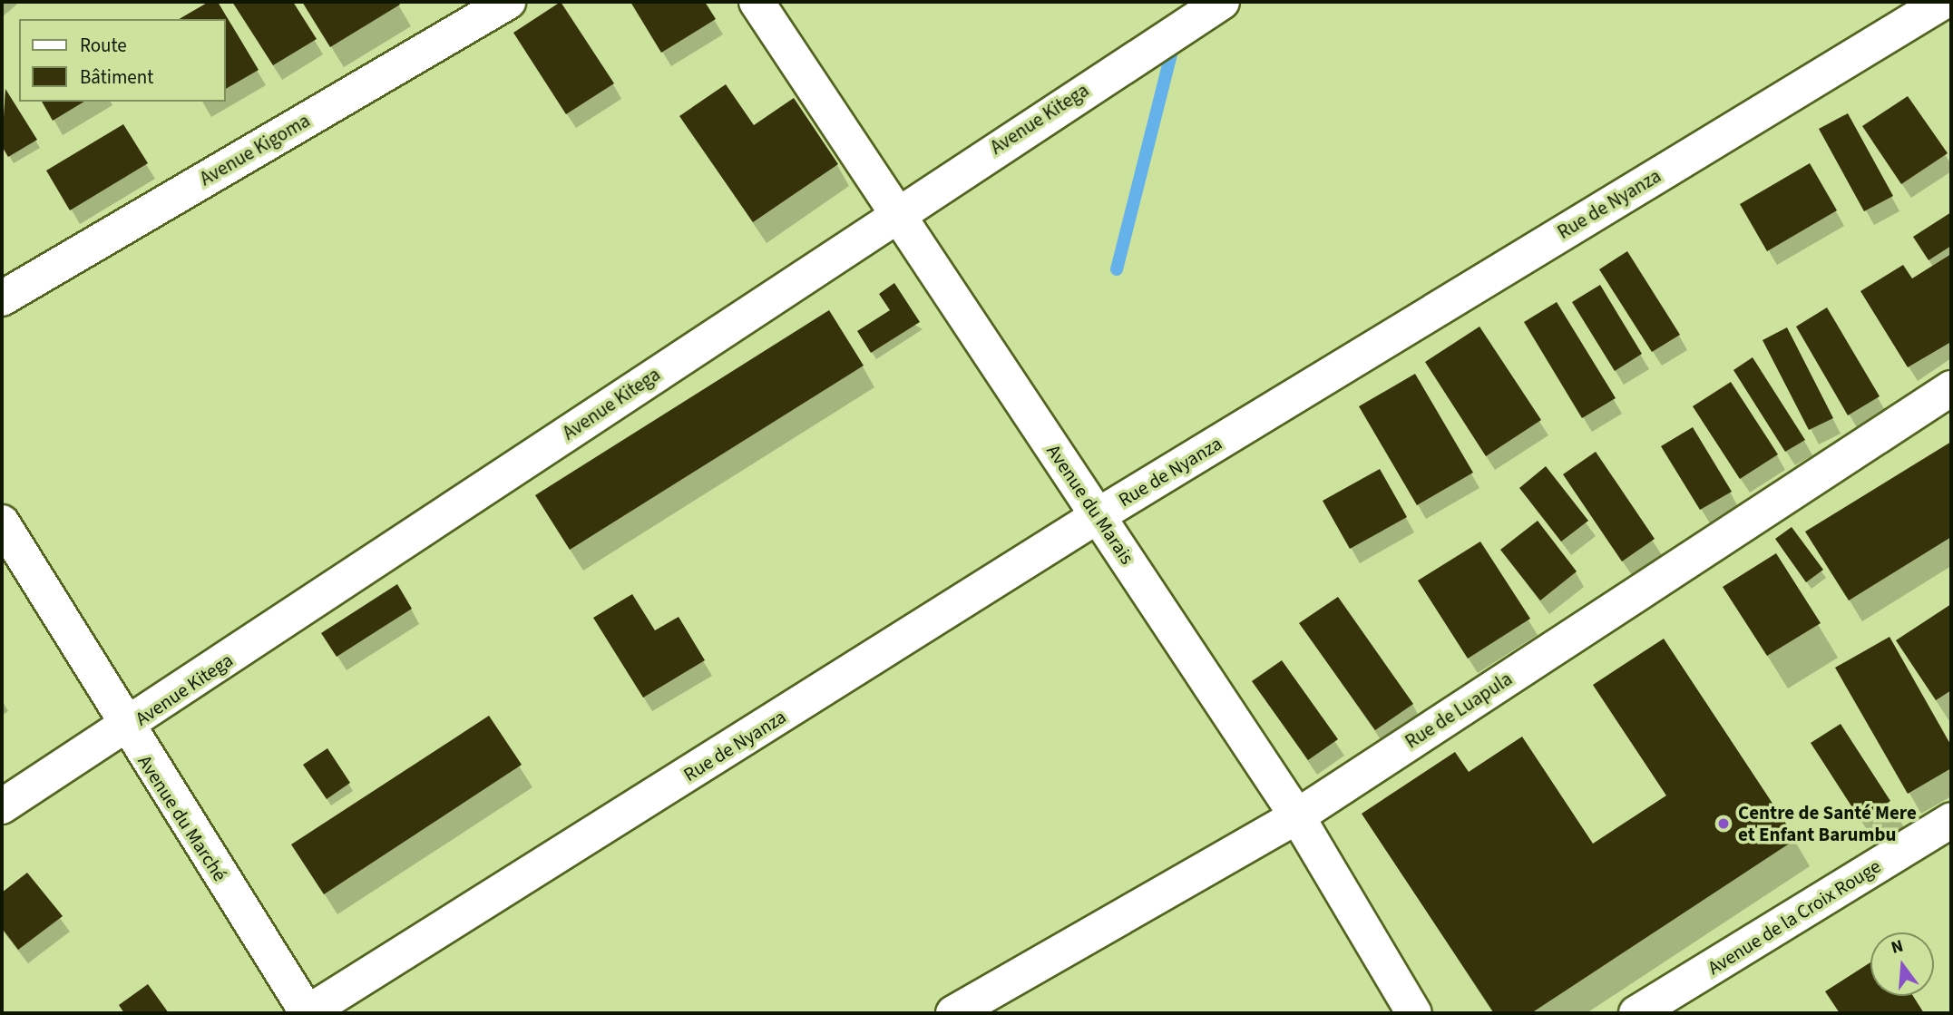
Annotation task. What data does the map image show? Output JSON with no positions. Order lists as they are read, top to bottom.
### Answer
{
  "streets": {
    "street": [
      "Avenue Kitega",
      "Avenue Kigoma",
      "Rue de Nyanza",
      "Avenue du Marais",
      "Rue de Luapula",
      "Avenue du Marché",
      "Avenue de la Croix Rouge"
    ]
  },
  "crossings": [
    ["Avenue Kitega", "Avenue du Marais"],
    ["Avenue Kitega", "Avenue du Marché"],
    ["Rue de Nyanza", "Avenue du Marais"],
    ["Rue de Nyanza", "Avenue du Marché"],
    ["Avenue du Marais", "Rue de Luapula"]
  ],
  "places": ["Centre de Santé Mere et Enfant Barumbu"],
  "legend": ["Route", "Bâtiment"],
  "north": "top"
}
